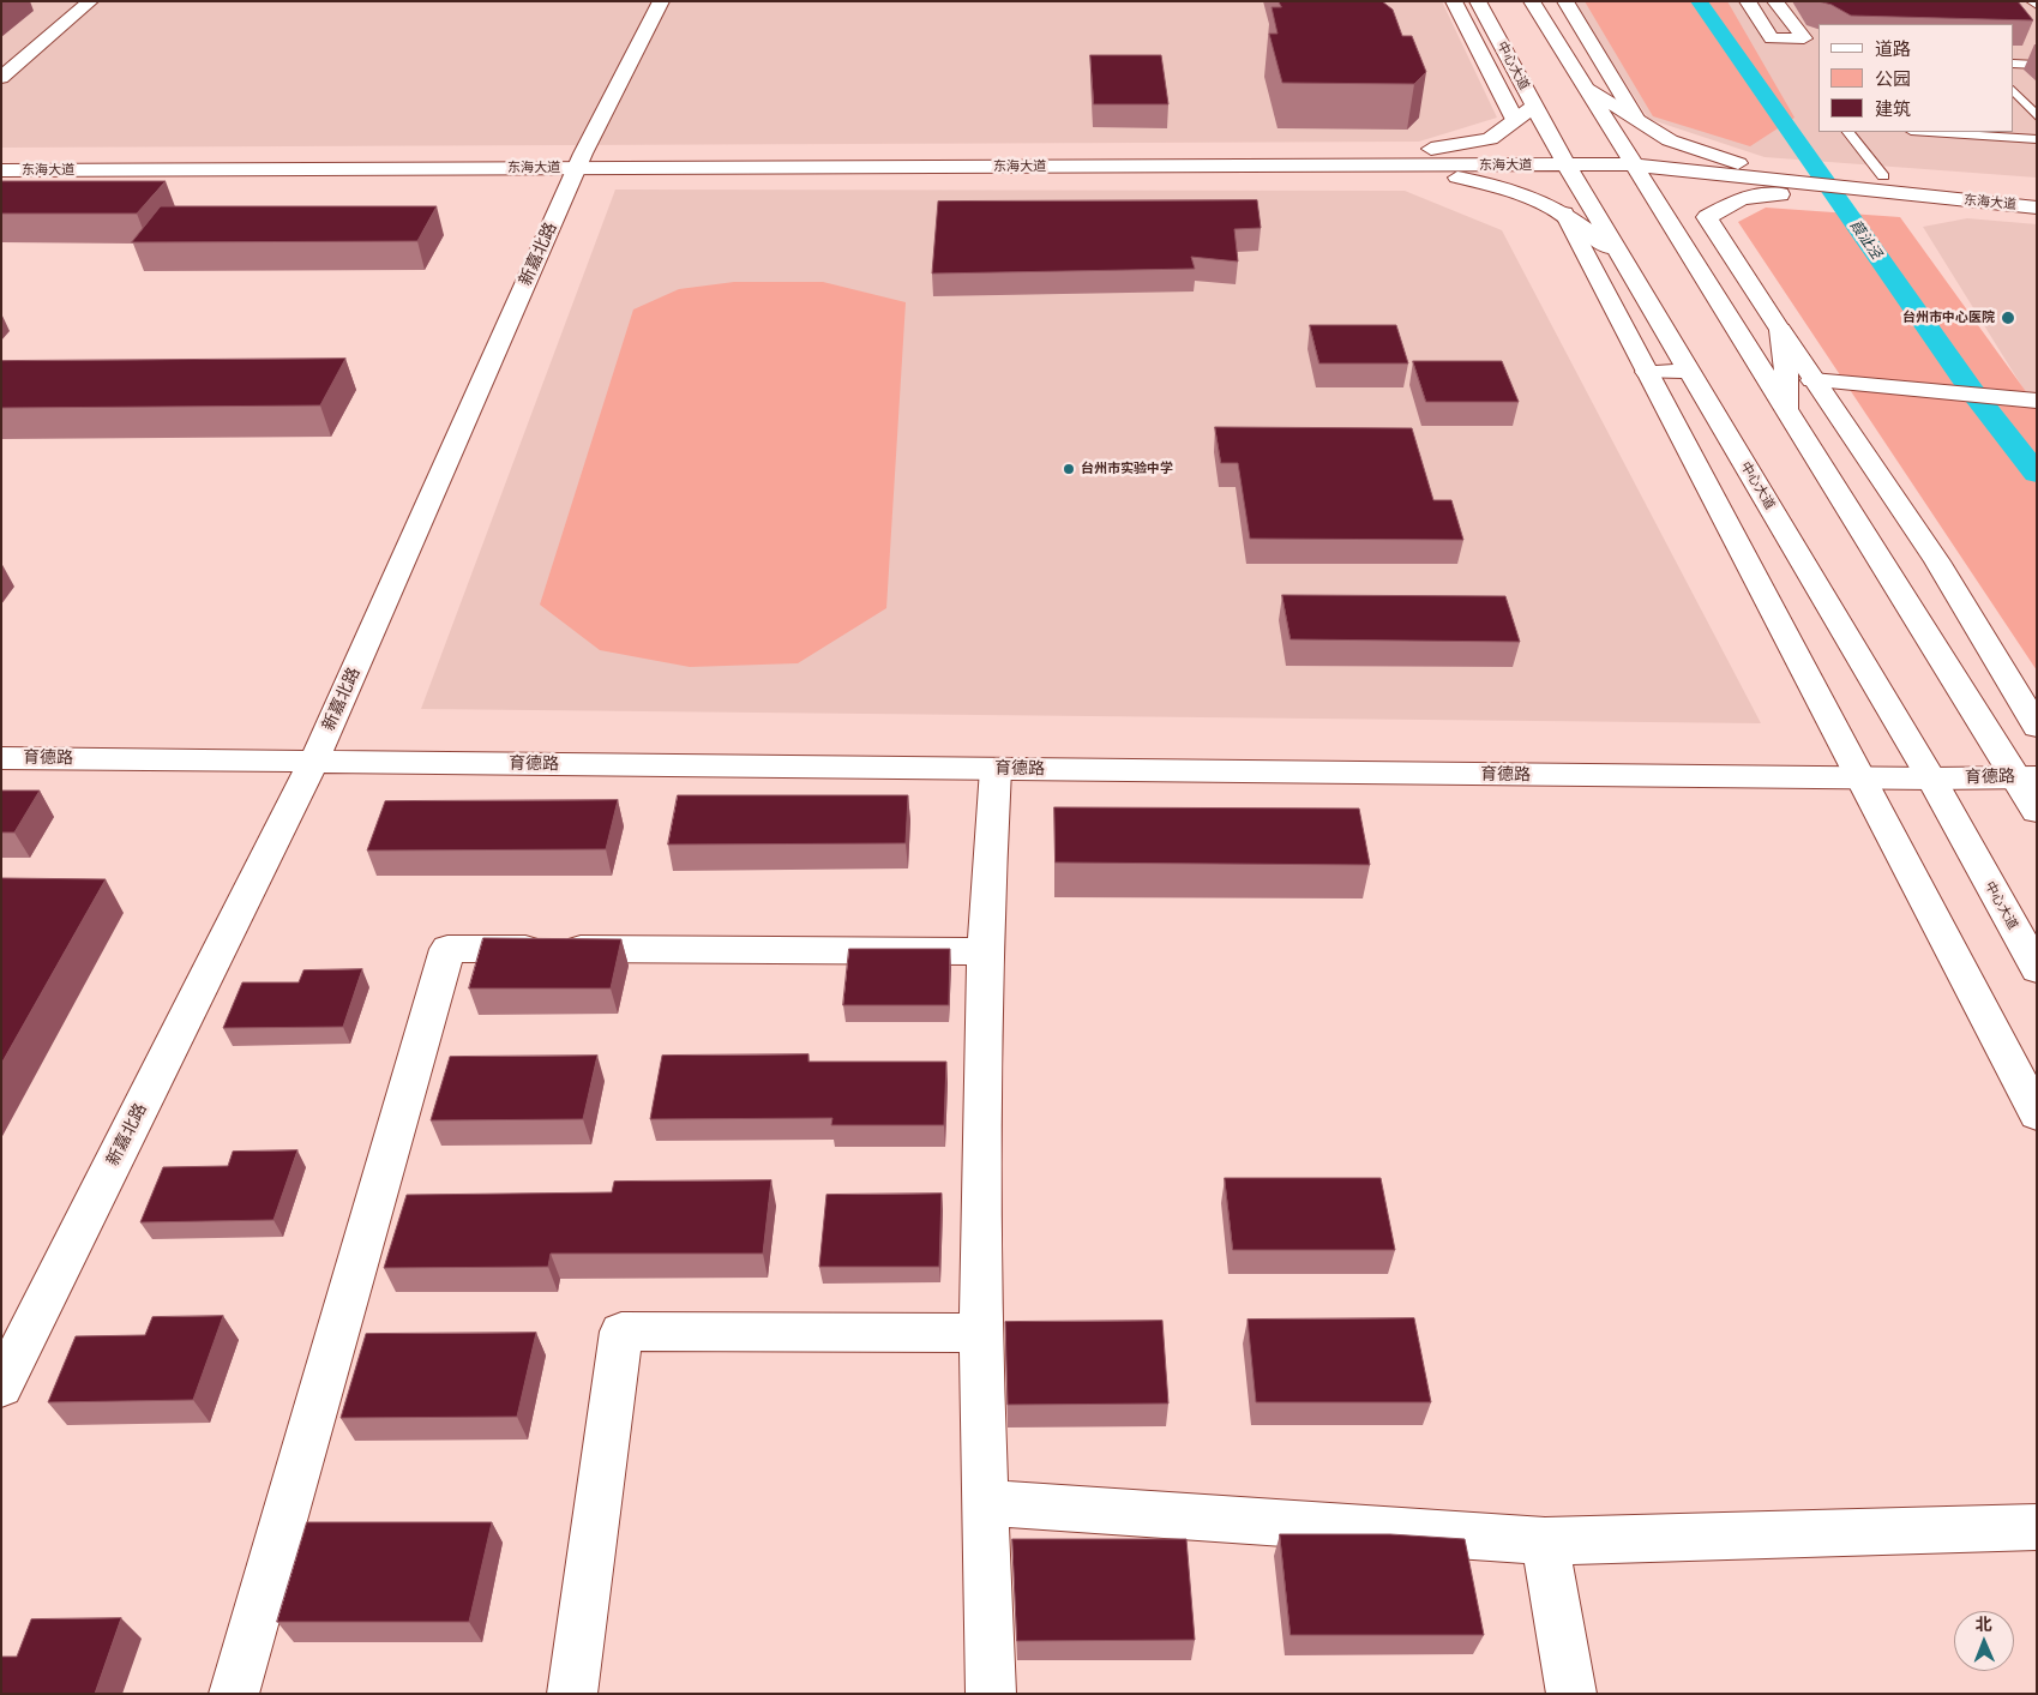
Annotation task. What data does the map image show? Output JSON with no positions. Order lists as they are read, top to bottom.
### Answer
{
  "streets": {
    "main road": [
      "中心大道",
      "东海大道",
      "新嘉北路",
      "育德路"
    ]
  },
  "crossings": [
    ["中心大道", "东海大道"],
    ["中心大道", "育德路"],
    ["东海大道", "新嘉北路"],
    ["新嘉北路", "育德路"]
  ],
  "water": ["葭沚泾"],
  "places": ["台州市中心医院", "台州市实验中学"],
  "legend": ["道路", "公园", "建筑"],
  "north": "top"
}
